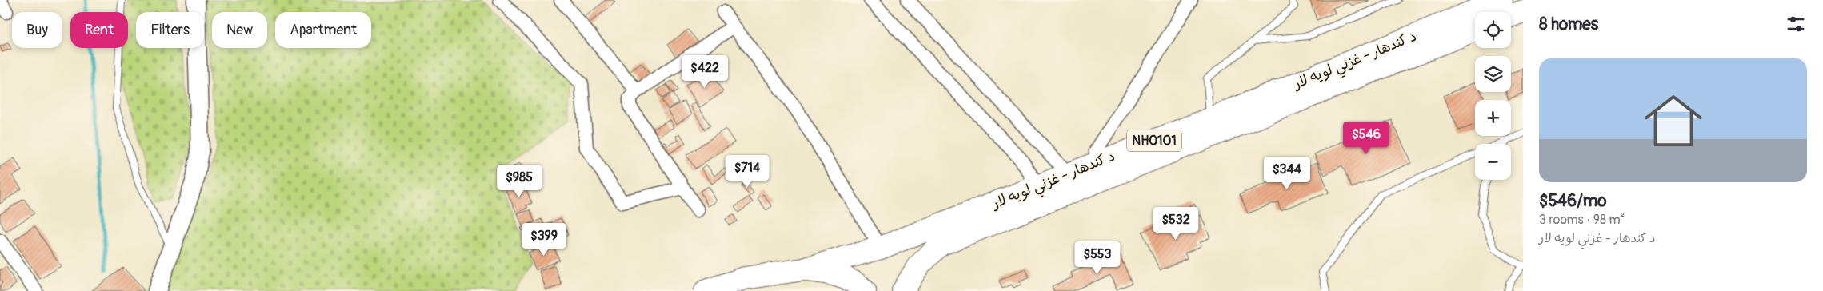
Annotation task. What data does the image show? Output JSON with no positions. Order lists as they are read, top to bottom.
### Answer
{
  "streets": {
    "highway": ["د کندهار - غزني لويه لار", "NH0101"]
  },
  "page": {
    "heading": "8 homes",
    "map_buttons": ["+", "−"],
    "chip": [
      "Buy",
      "Rent",
      "Filters",
      "New",
      "Apartment"
    ],
    "list": [
      {
        "name": "$546/mo",
        "note": "3 rooms · 98 m² · د کندهار - غزني لويه لار"
      }
    ],
    "price": [
      "$422",
      "$546",
      "$714",
      "$344",
      "$985",
      "$532",
      "$399",
      "$553"
    ]
  }
}
